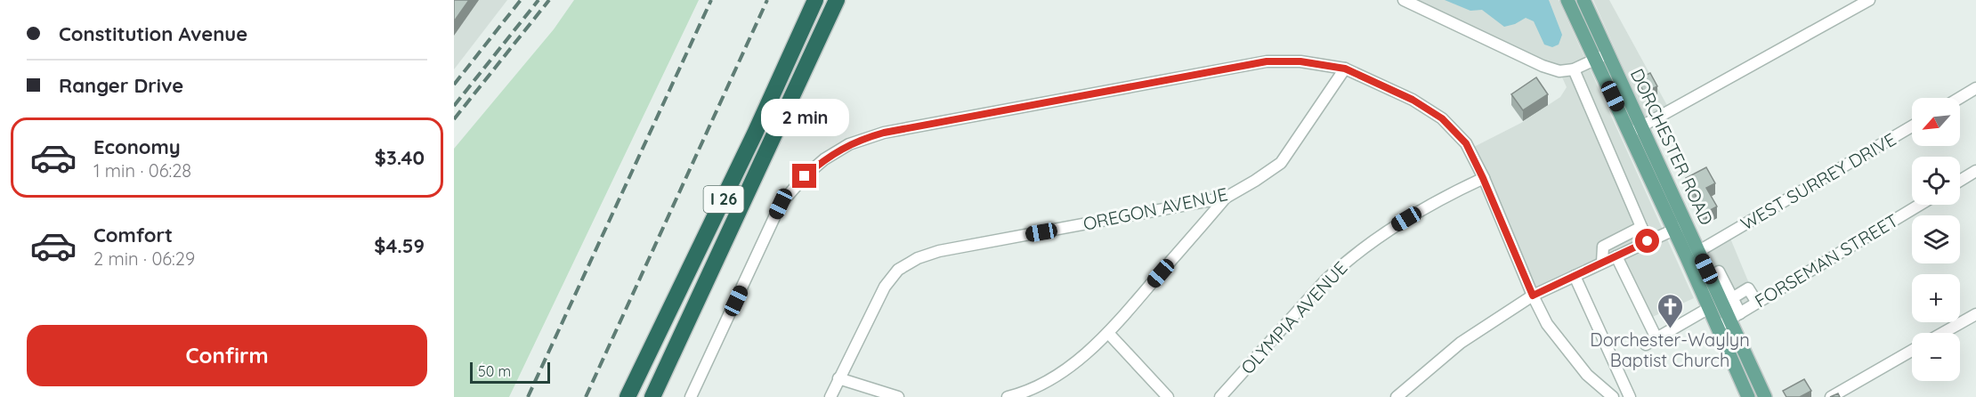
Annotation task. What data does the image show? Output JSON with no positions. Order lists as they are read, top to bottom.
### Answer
{
  "streets": {
    "highway": ["I 26"],
    "main road": ["DORCHESTER ROAD"],
    "street": [
      "WEST SURREY DRIVE",
      "OREGON AVENUE",
      "FORSEMAN STREET",
      "OLYMPIA AVENUE"
    ]
  },
  "crossings": [
    ["DORCHESTER ROAD", "WEST SURREY DRIVE"],
    ["DORCHESTER ROAD", "FORSEMAN STREET"]
  ],
  "places": {
    "church": ["Dorchester-Waylyn Baptist Church"]
  },
  "scale_bar": "50 m",
  "north": "bottom left",
  "page": {
    "banner": ["Constitution Avenue", "Ranger Drive"],
    "map_buttons": ["+", "−"],
    "bubble": "2 min",
    "list": [
      {
        "name": "Economy",
        "note": "1 min · 06:28",
        "value": "$3.40"
      },
      {
        "name": "Comfort",
        "note": "2 min · 06:29",
        "value": "$4.59"
      }
    ],
    "buttons": "Confirm",
    "scale": "50 m"
  }
}
